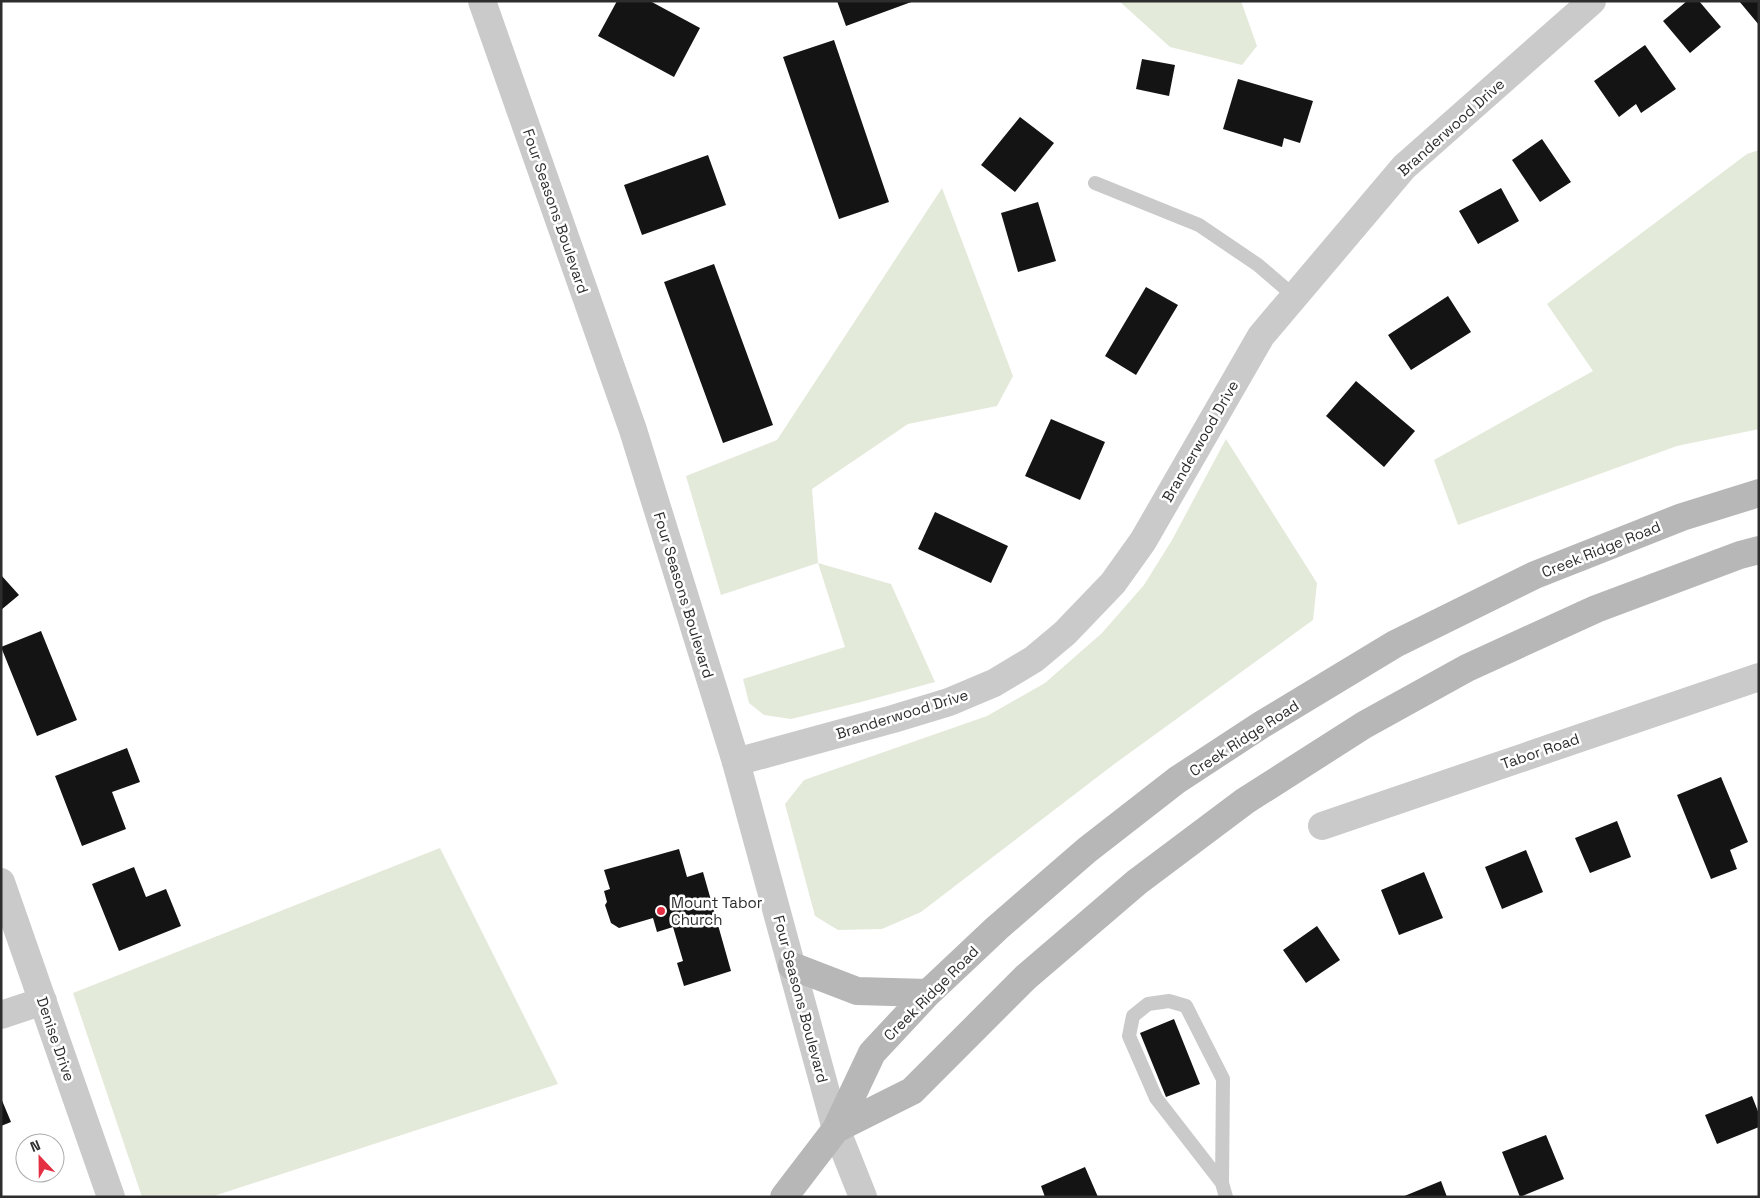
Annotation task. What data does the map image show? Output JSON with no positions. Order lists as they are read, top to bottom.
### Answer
{
  "streets": {
    "main road": ["Creek Ridge Road"],
    "street": [
      "Branderwood Drive",
      "Four Seasons Boulevard",
      "Tabor Road",
      "Denise Drive"
    ]
  },
  "crossings": [
    ["Branderwood Drive", "Four Seasons Boulevard"],
    ["Four Seasons Boulevard", "Creek Ridge Road"]
  ],
  "places": ["Mount Tabor Church"],
  "north": "top"
}
